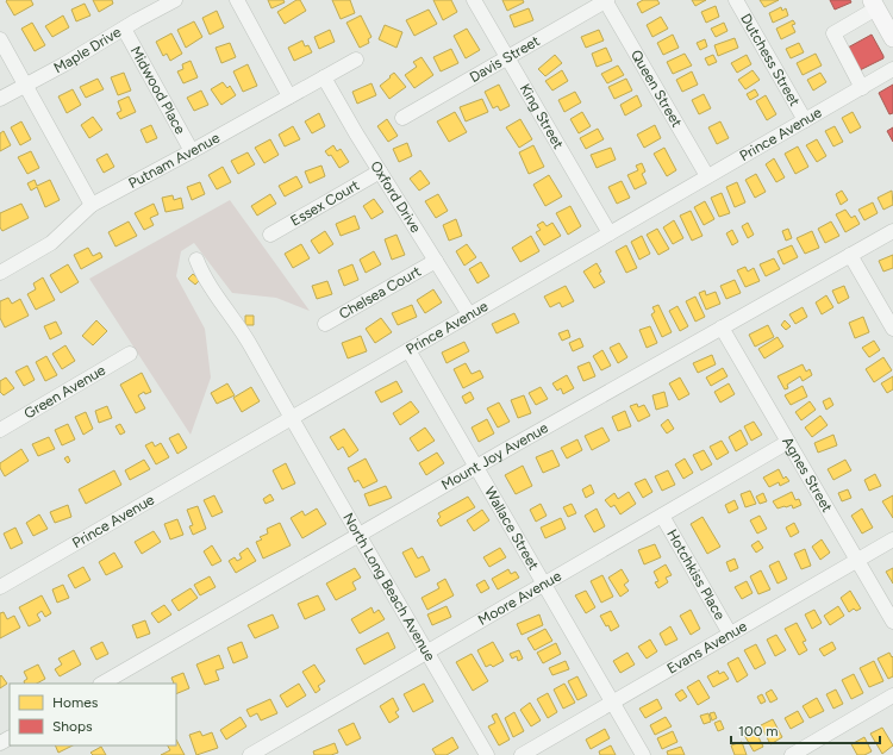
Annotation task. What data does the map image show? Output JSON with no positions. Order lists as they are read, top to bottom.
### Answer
{
  "streets": {
    "street": [
      "Maple Drive",
      "Davis Street",
      "Dutchess Street",
      "Queen Street",
      "Midwood Place",
      "King Street",
      "Prince Avenue",
      "Putnam Avenue",
      "Oxford Drive",
      "Essex Court",
      "Chelsea Court",
      "Green Avenue",
      "Mount Joy Avenue",
      "Agnes Street",
      "Wallace Street",
      "Hotchkiss Place",
      "North Long Beach Avenue",
      "Moore Avenue",
      "Evans Avenue"
    ]
  },
  "crossings": [
    ["Maple Drive", "Midwood Place"],
    ["Davis Street", "Queen Street"],
    ["Davis Street", "King Street"],
    ["Dutchess Street", "Prince Avenue"],
    ["Queen Street", "Prince Avenue"],
    ["Midwood Place", "Putnam Avenue"],
    ["King Street", "Prince Avenue"],
    ["Prince Avenue", "Oxford Drive"],
    ["Prince Avenue", "Wallace Street"],
    ["Prince Avenue", "North Long Beach Avenue"],
    ["Putnam Avenue", "Oxford Drive"],
    ["Oxford Drive", "Essex Court"],
    ["Oxford Drive", "Chelsea Court"],
    ["Mount Joy Avenue", "Agnes Street"],
    ["Mount Joy Avenue", "Wallace Street"],
    ["Mount Joy Avenue", "North Long Beach Avenue"],
    ["Agnes Street", "Moore Avenue"],
    ["Agnes Street", "Evans Avenue"],
    ["Wallace Street", "Moore Avenue"],
    ["Wallace Street", "Evans Avenue"],
    ["Hotchkiss Place", "Moore Avenue"],
    ["Hotchkiss Place", "Evans Avenue"],
    ["North Long Beach Avenue", "Moore Avenue"]
  ],
  "legend": ["Homes", "Shops"],
  "scale_bar": "100 m"
}
